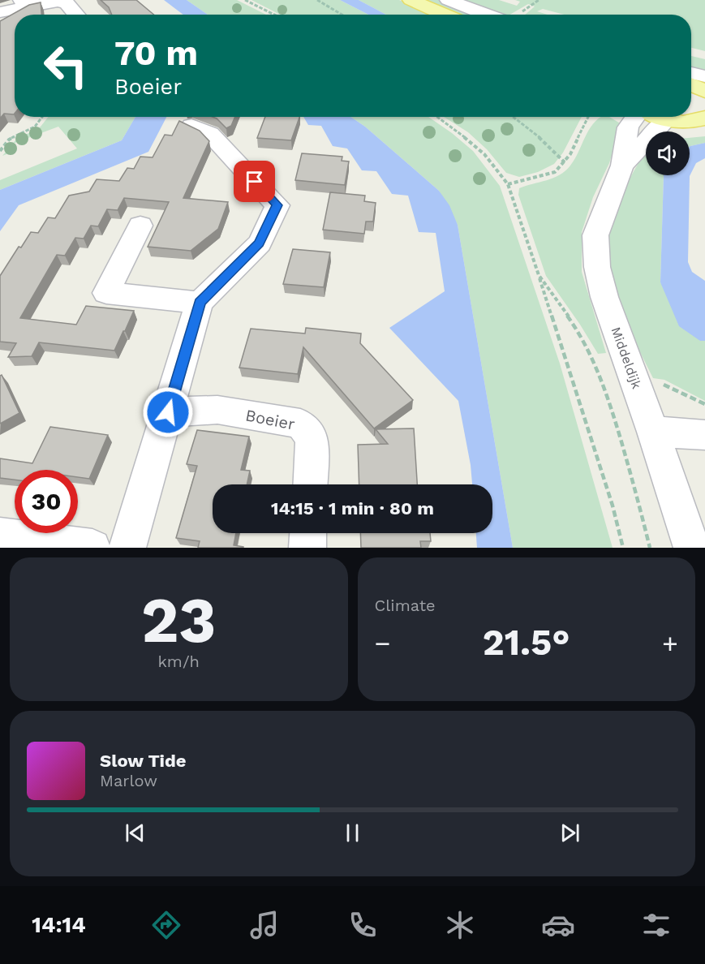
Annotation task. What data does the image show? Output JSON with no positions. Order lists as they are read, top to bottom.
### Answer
{
  "streets": {
    "street": ["Middeldijk", "Boeier"]
  },
  "page": {
    "turn": ["70 m", "Boeier"],
    "limit": "30",
    "trip": "14:15 · 1 min · 80 m",
    "tile": [
      ["23", "km/h"],
      "Climate"
    ],
    "heat": ["−", "21.5°", "+"],
    "song": ["Slow Tide", "Marlow"],
    "tabs": "14:14"
  }
}
